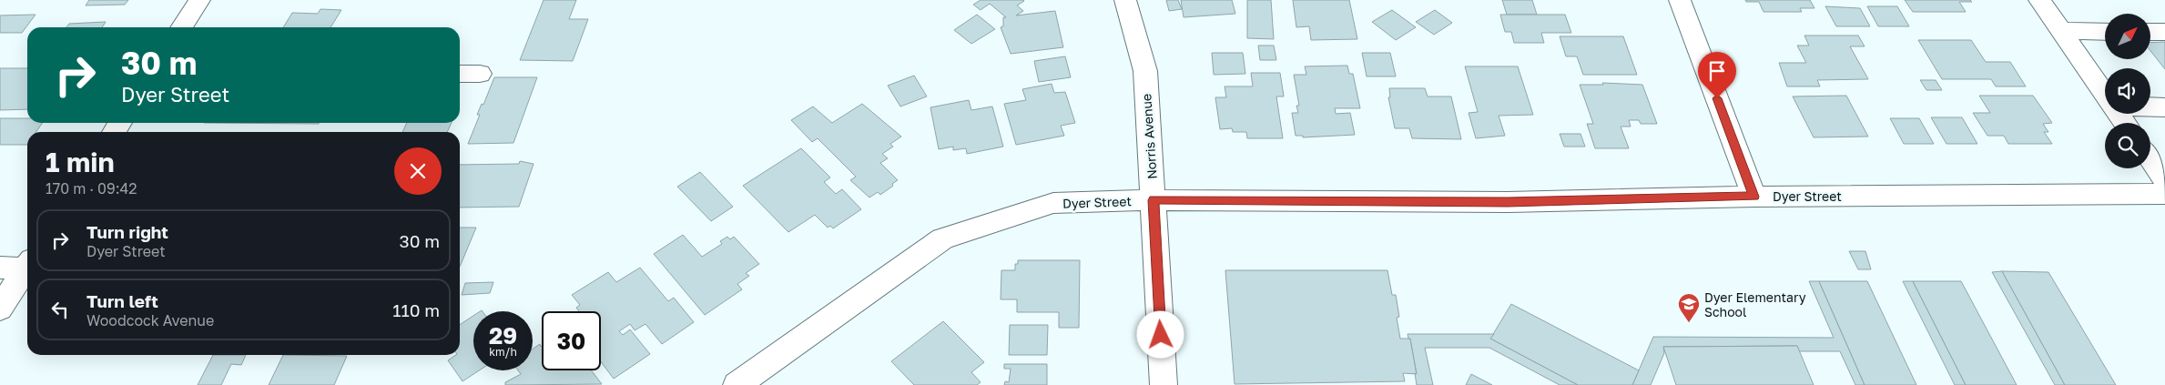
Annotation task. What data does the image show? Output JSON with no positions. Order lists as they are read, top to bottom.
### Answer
{
  "streets": {
    "street": ["Norris Avenue", "Dyer Street"]
  },
  "crossings": [
    ["Norris Avenue", "Dyer Street"]
  ],
  "places": {
    "school or university": ["Dyer Elementary School"]
  },
  "north": "top right",
  "page": {
    "turn": ["30 m", "Dyer Street"],
    "heading": ["1 min", "170 m · 09:42"],
    "list": [
      {
        "name": "Turn right",
        "note": "Dyer Street",
        "value": "30 m"
      },
      {
        "name": "Turn left",
        "note": "Woodcock Avenue",
        "value": "110 m"
      }
    ],
    "speed": "29 km/h",
    "limit": "30"
  }
}
